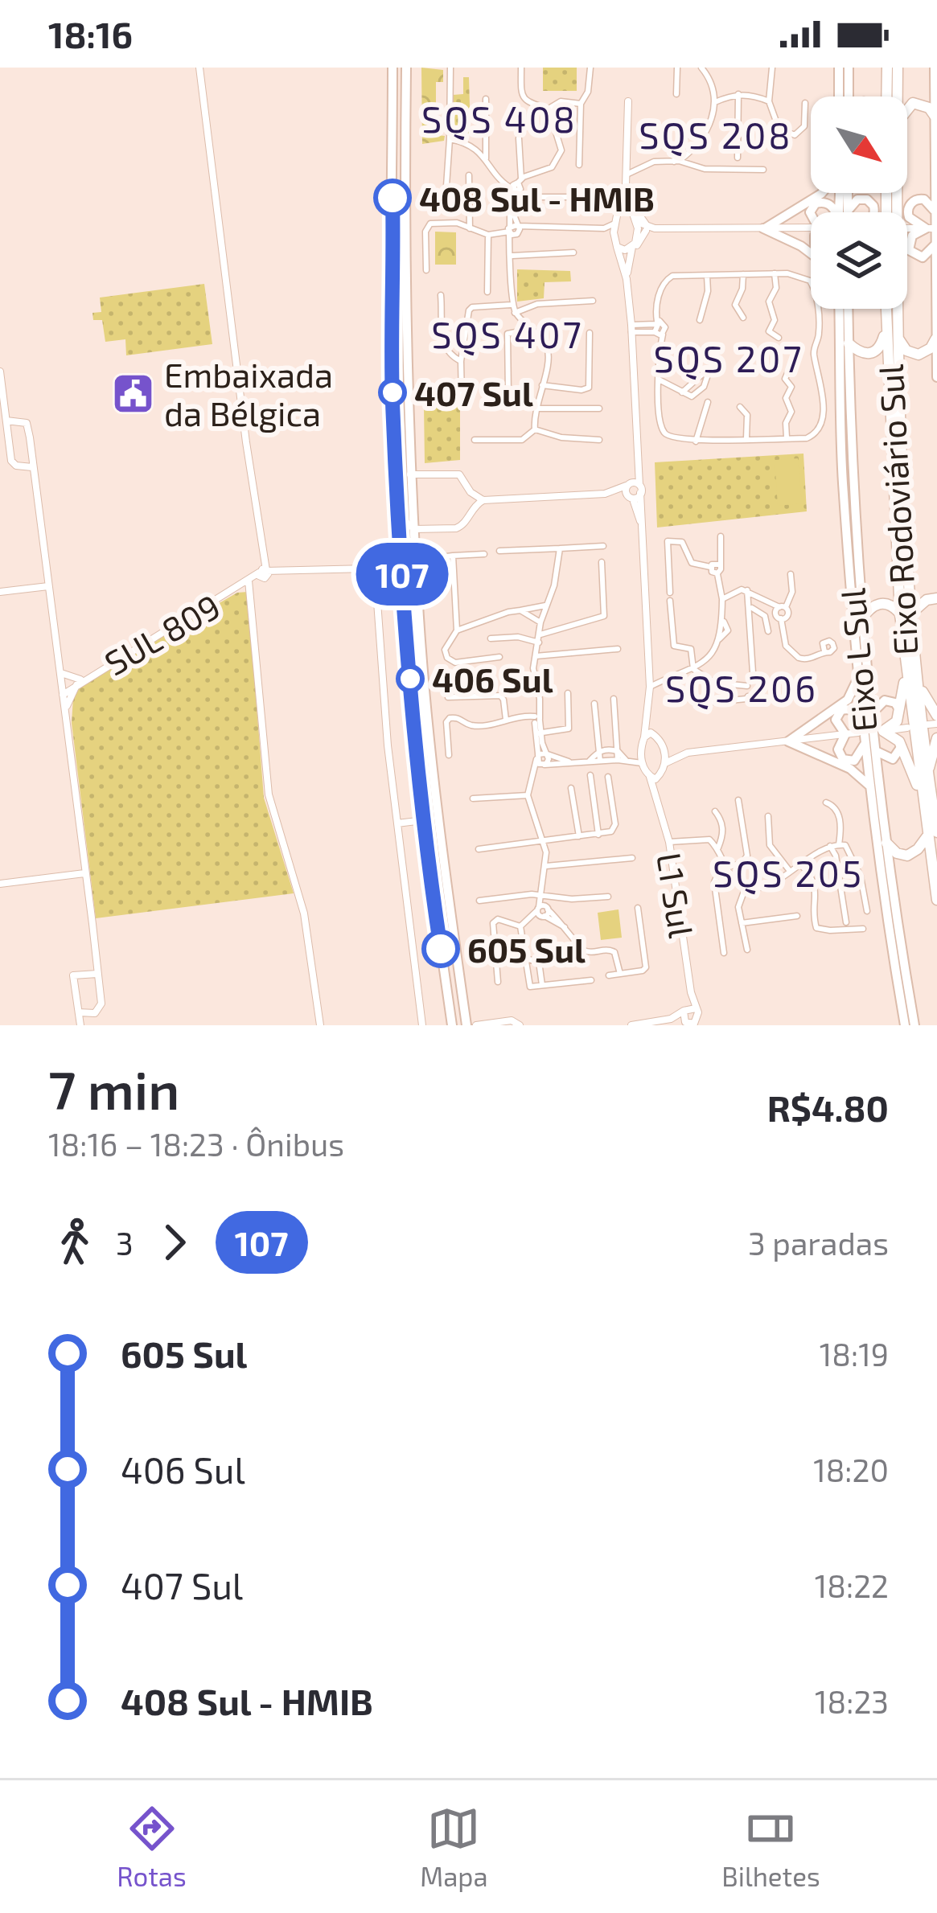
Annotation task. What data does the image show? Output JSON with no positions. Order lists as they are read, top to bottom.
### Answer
{
  "streets": {
    "highway": ["Eixo Rodoviário Sul"],
    "main road": ["Eixo L Sul"],
    "street": ["SUL 809", "L1 Sul"]
  },
  "districts": [
    "SQS 408",
    "SQS 208",
    "SQS 407",
    "SQS 207",
    "SQS 206",
    "SQS 205"
  ],
  "places": {
    "other": [
      "408 Sul - HMIB",
      "407 Sul",
      "406 Sul",
      "605 Sul"
    ],
    "public building": ["Embaixada da Bélgica"]
  },
  "lines": ["bus line 107"],
  "north": "bottom right",
  "page": {
    "status": "18:16",
    "on_map": "107",
    "heading": ["7 min", "18:16 – 18:23 · Ônibus", "R$4.80"],
    "legs": ["3", "107", "3 paradas"],
    "list": [
      {
        "name": "605 Sul",
        "value": "18:19"
      },
      {
        "name": "406 Sul",
        "value": "18:20"
      },
      {
        "name": "407 Sul",
        "value": "18:22"
      },
      {
        "name": "408 Sul - HMIB",
        "value": "18:23"
      }
    ],
    "tabs": ["Rotas", "Mapa", "Bilhetes"]
  }
}
